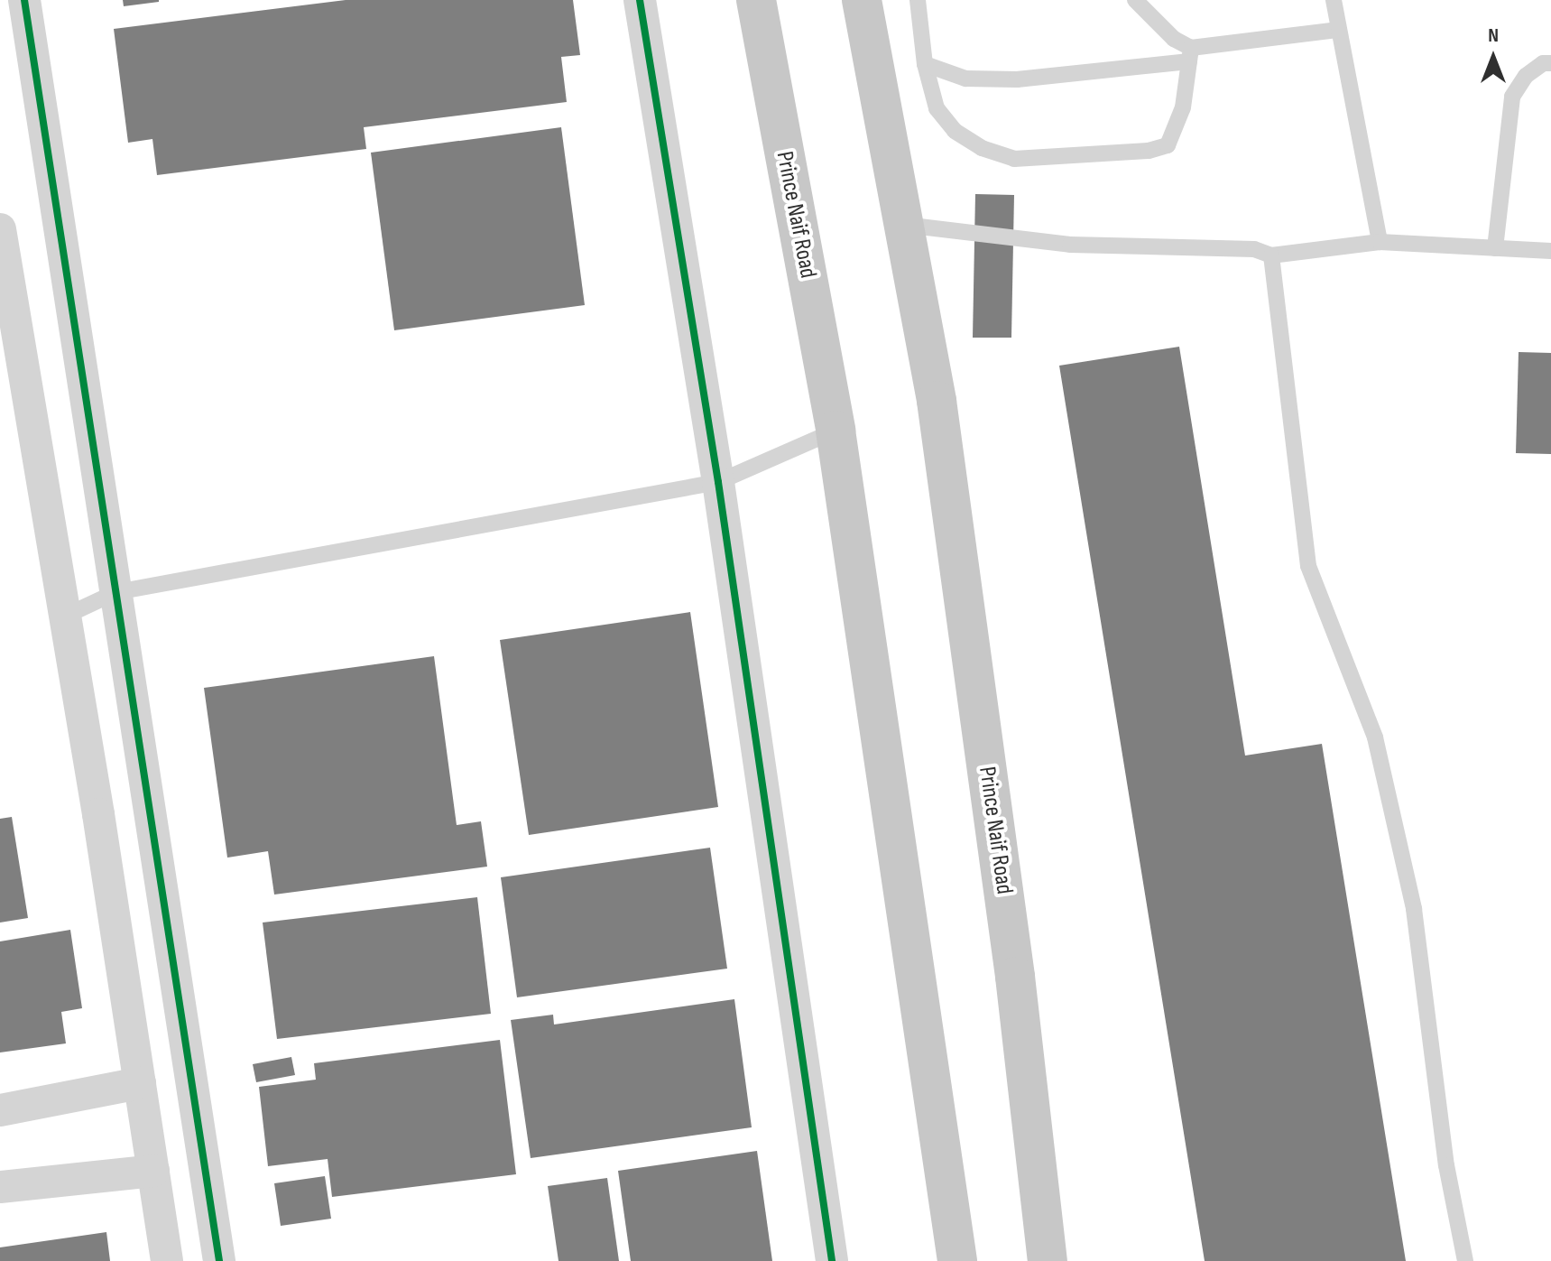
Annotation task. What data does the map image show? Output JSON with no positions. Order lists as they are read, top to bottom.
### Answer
{
  "streets": {
    "main road": ["Prince Naif Road"]
  },
  "north": "top"
}
